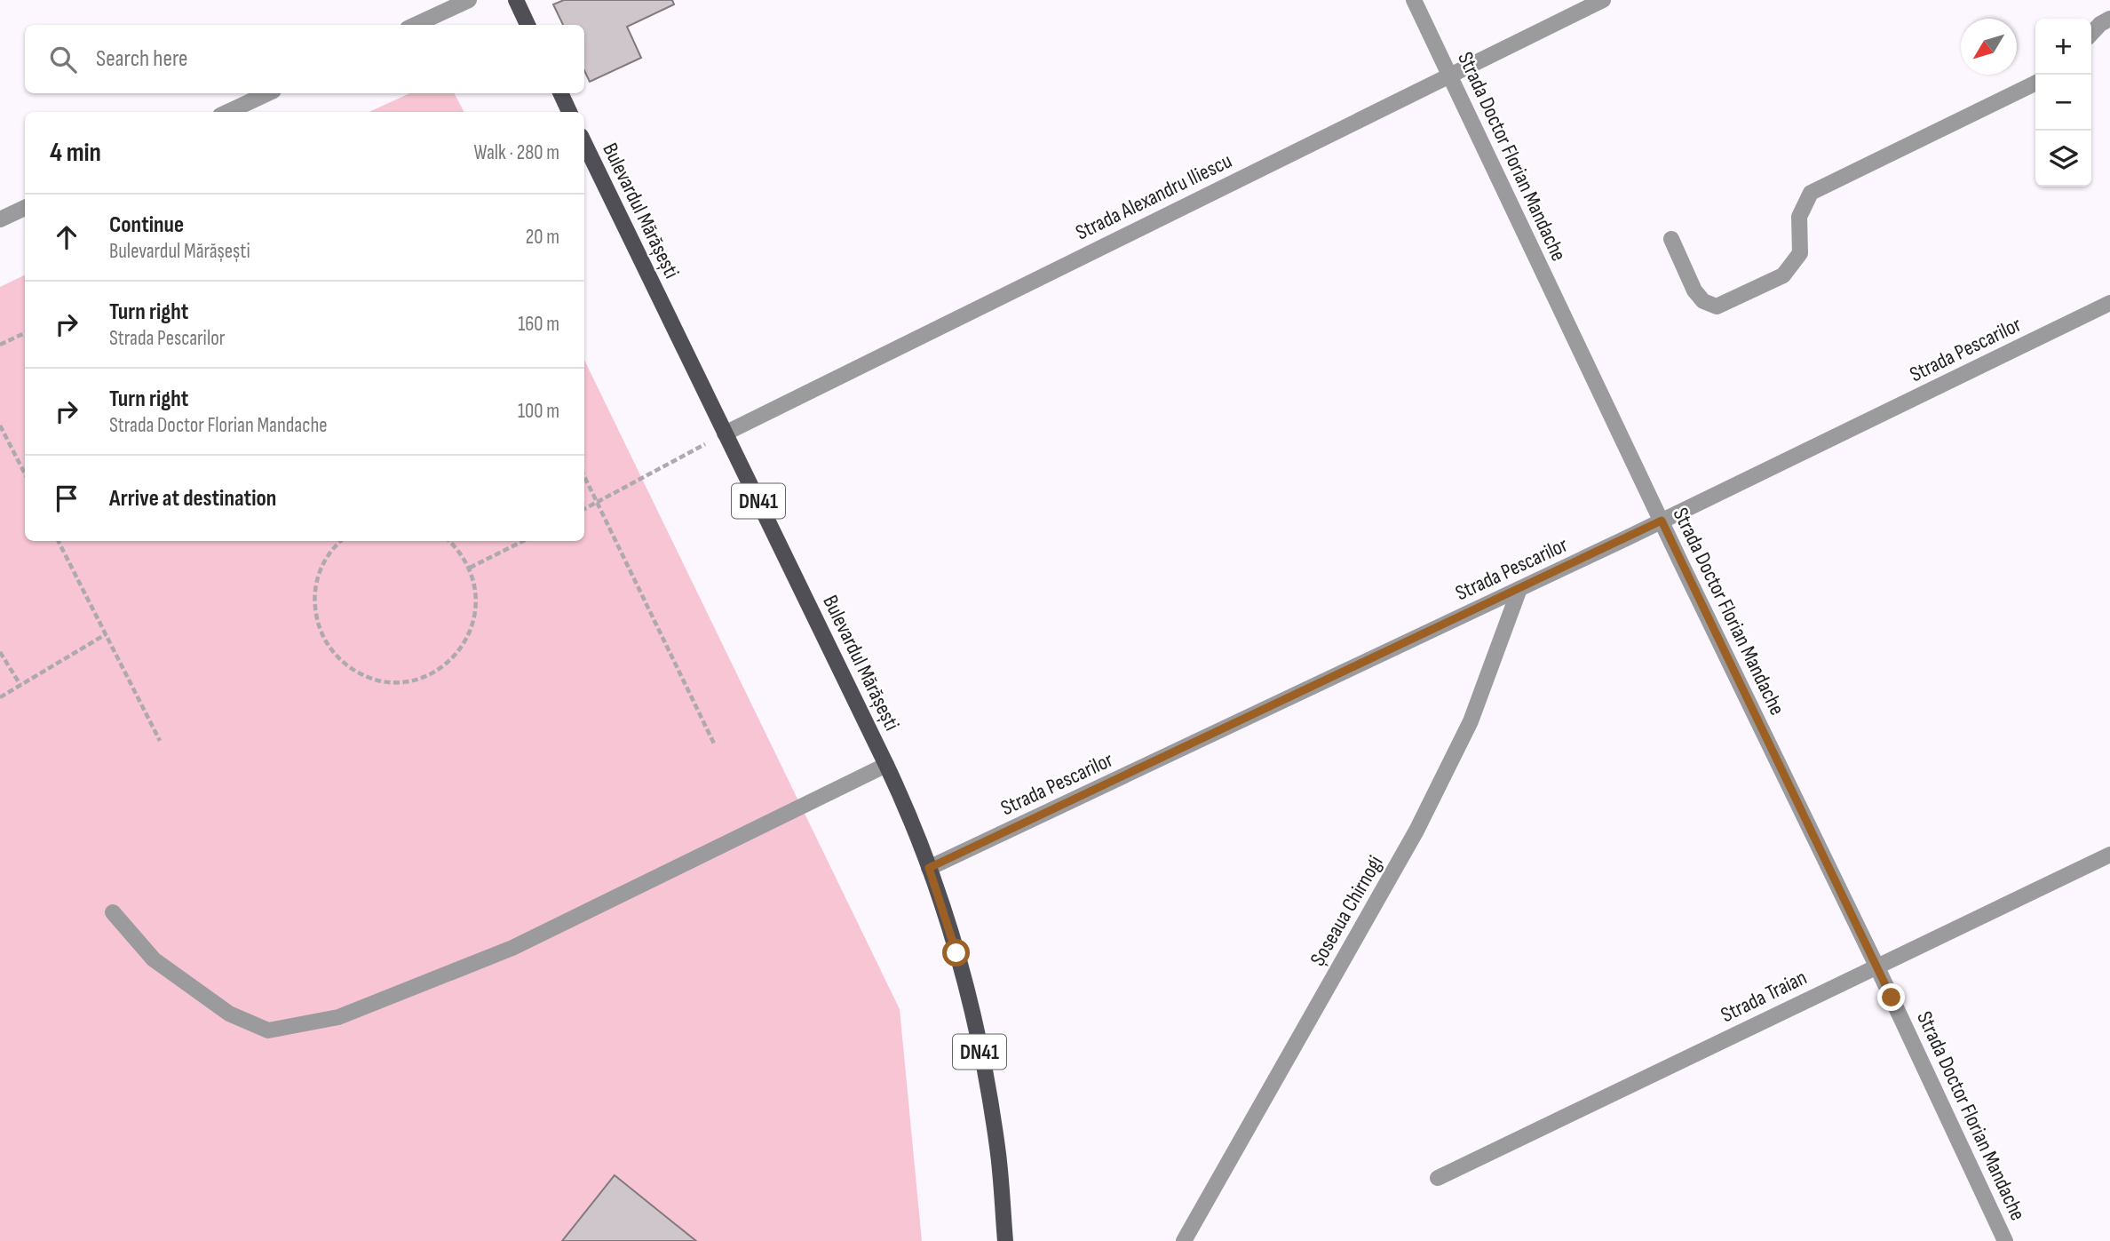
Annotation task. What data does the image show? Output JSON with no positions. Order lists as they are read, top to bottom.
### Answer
{
  "streets": {
    "main road": ["Bulevardul Mărășești", "DN41"],
    "street": [
      "Strada Doctor Florian Mandache",
      "Strada Alexandru Iliescu",
      "Strada Pescarilor",
      "Șoseaua Chirnogi",
      "Strada Traian"
    ]
  },
  "crossings": [
    ["Strada Doctor Florian Mandache", "Strada Alexandru Iliescu"],
    ["Strada Doctor Florian Mandache", "Strada Pescarilor"],
    ["Strada Doctor Florian Mandache", "Strada Traian"],
    ["Strada Alexandru Iliescu", "Bulevardul Mărășești"],
    ["Bulevardul Mărășești", "Strada Pescarilor"],
    ["Strada Pescarilor", "Șoseaua Chirnogi"]
  ],
  "north": "bottom left",
  "page": {
    "map_buttons": ["+", "−"],
    "search": "Search here",
    "heading": ["4 min", "Walk · 280 m"],
    "list": [
      ["Continue", "Bulevardul Mărășești", "20 m"],
      ["Turn right", "Strada Pescarilor", "160 m"],
      ["Turn right", "Strada Doctor Florian Mandache", "100 m"],
      "Arrive at destination"
    ]
  }
}
